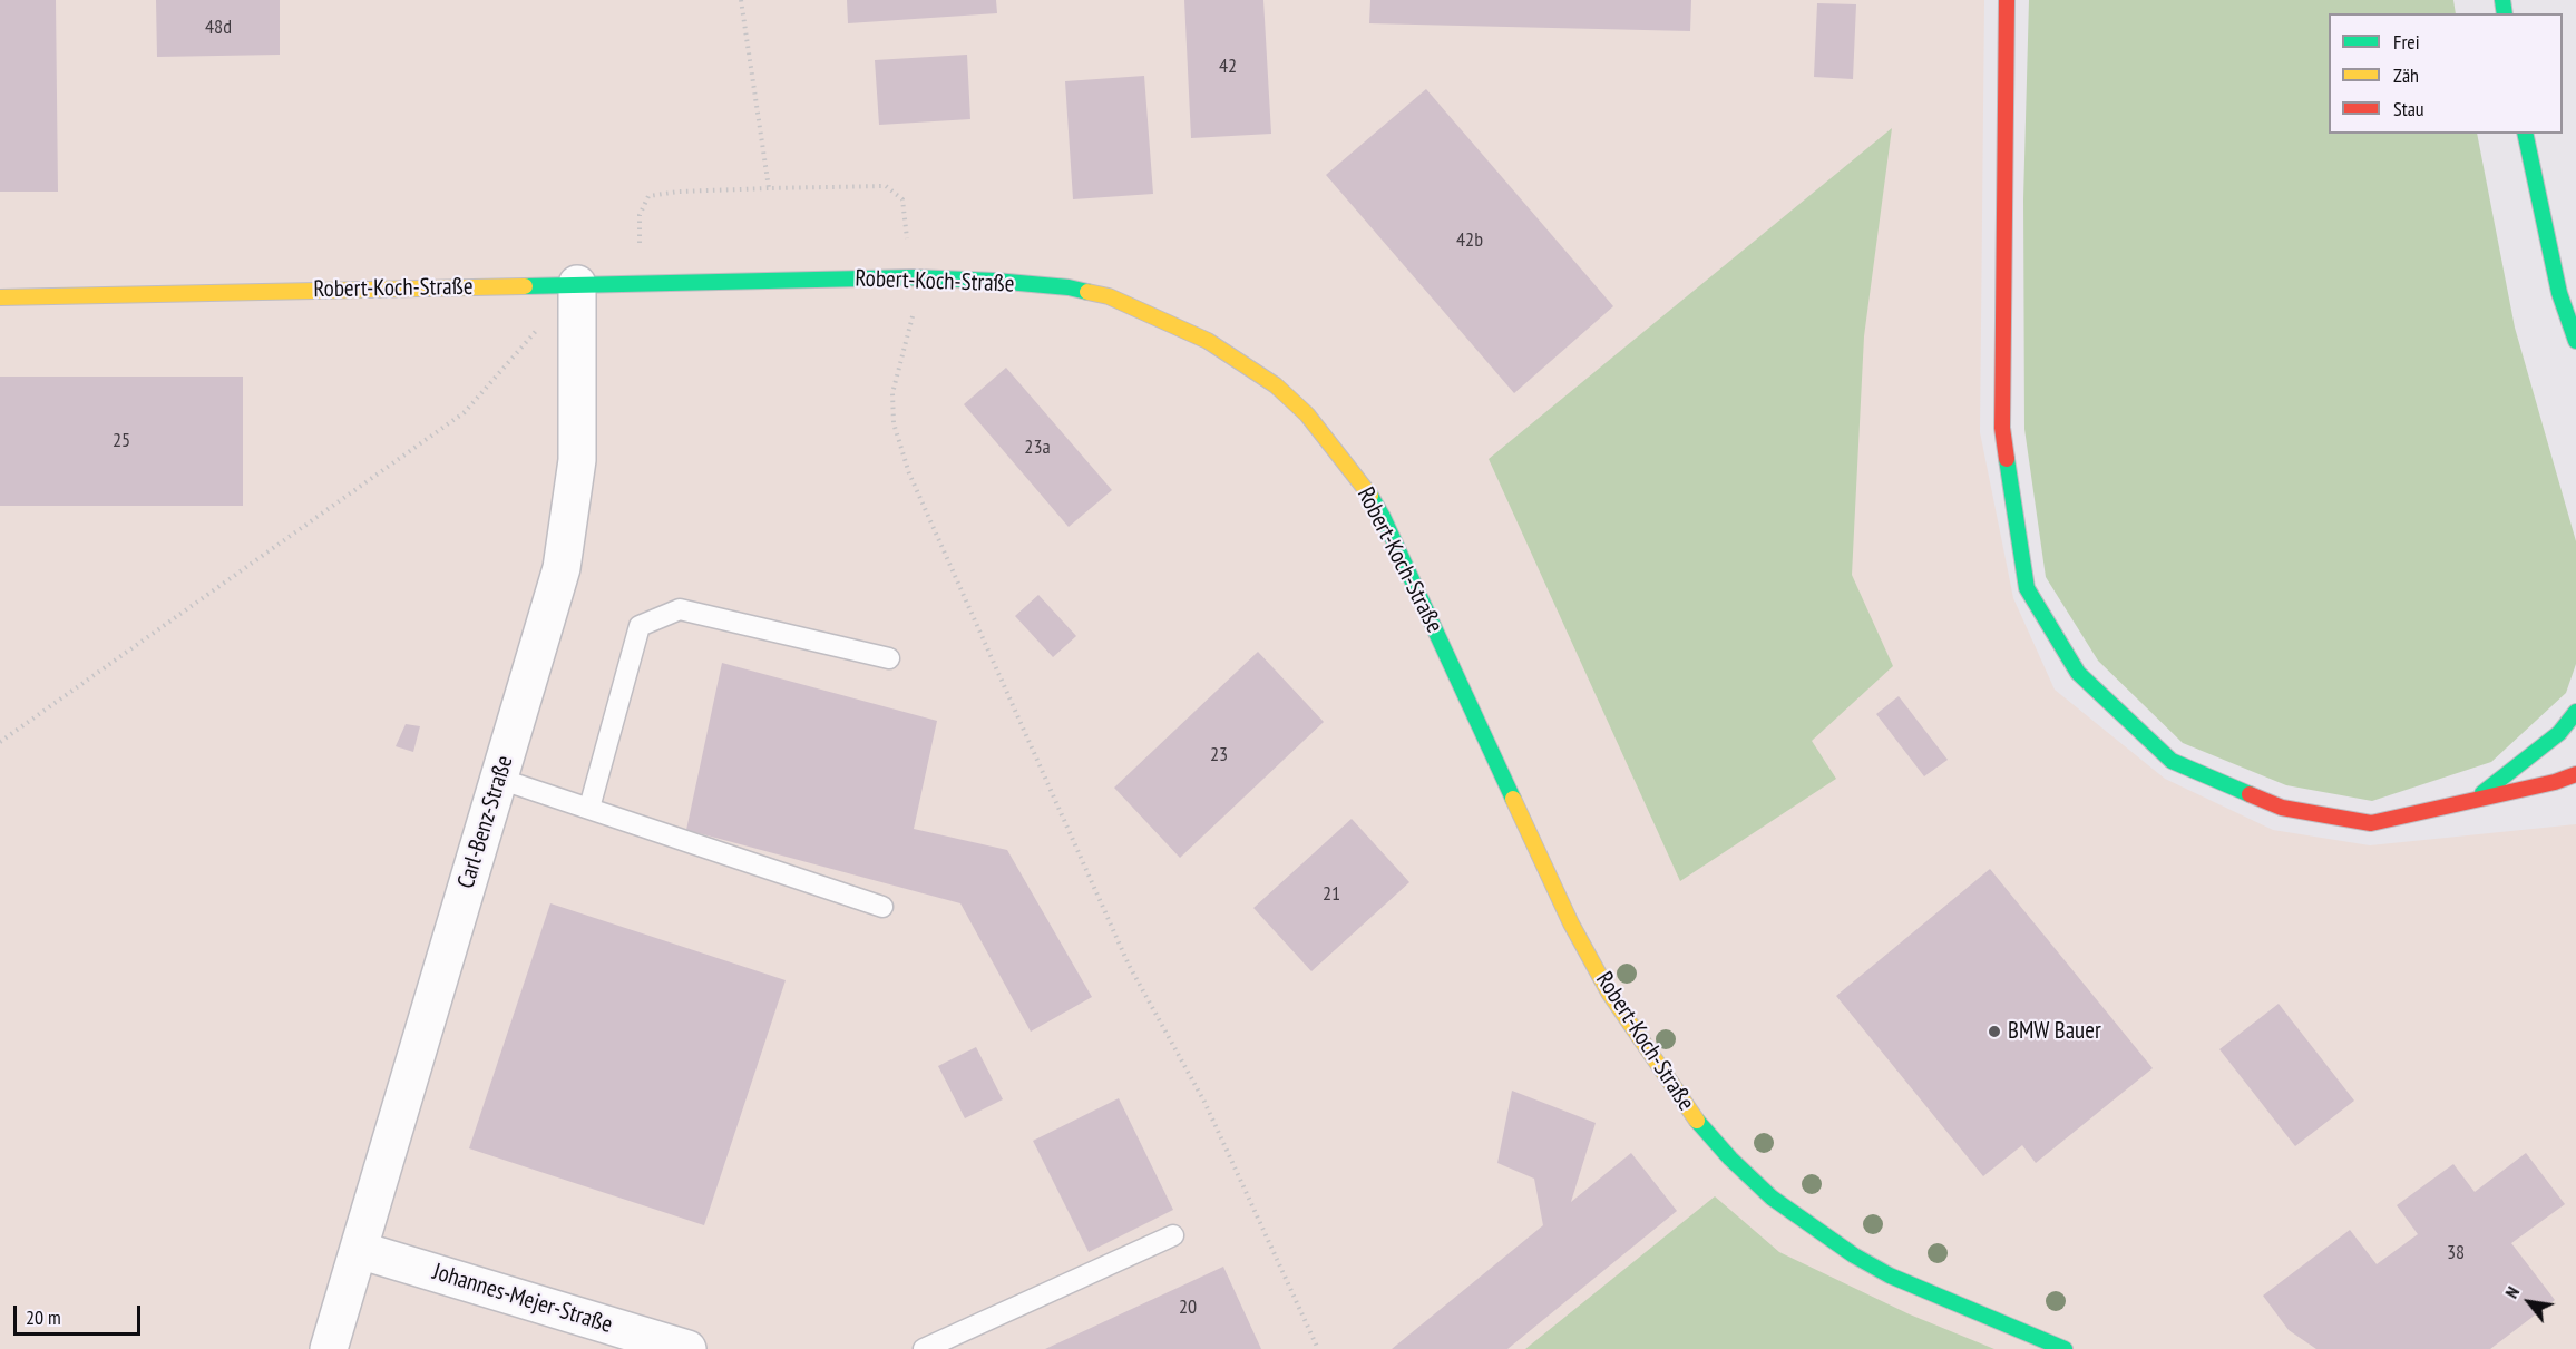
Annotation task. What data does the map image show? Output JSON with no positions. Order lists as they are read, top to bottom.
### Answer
{
  "streets": {
    "main road": ["Robert-Koch-Straße"],
    "street": ["Carl-Benz-Straße", "Johannes-Mejer-Straße"]
  },
  "crossings": [
    ["Robert-Koch-Straße", "Carl-Benz-Straße"],
    ["Carl-Benz-Straße", "Johannes-Mejer-Straße"]
  ],
  "places": ["BMW Bauer"],
  "house_numbers": [
    "48d",
    "42",
    "42b",
    "25",
    "23a",
    "23",
    "21",
    "38",
    "20"
  ],
  "legend": ["Frei", "Zäh", "Stau"],
  "scale_bar": "20 m",
  "north": "top left"
}
